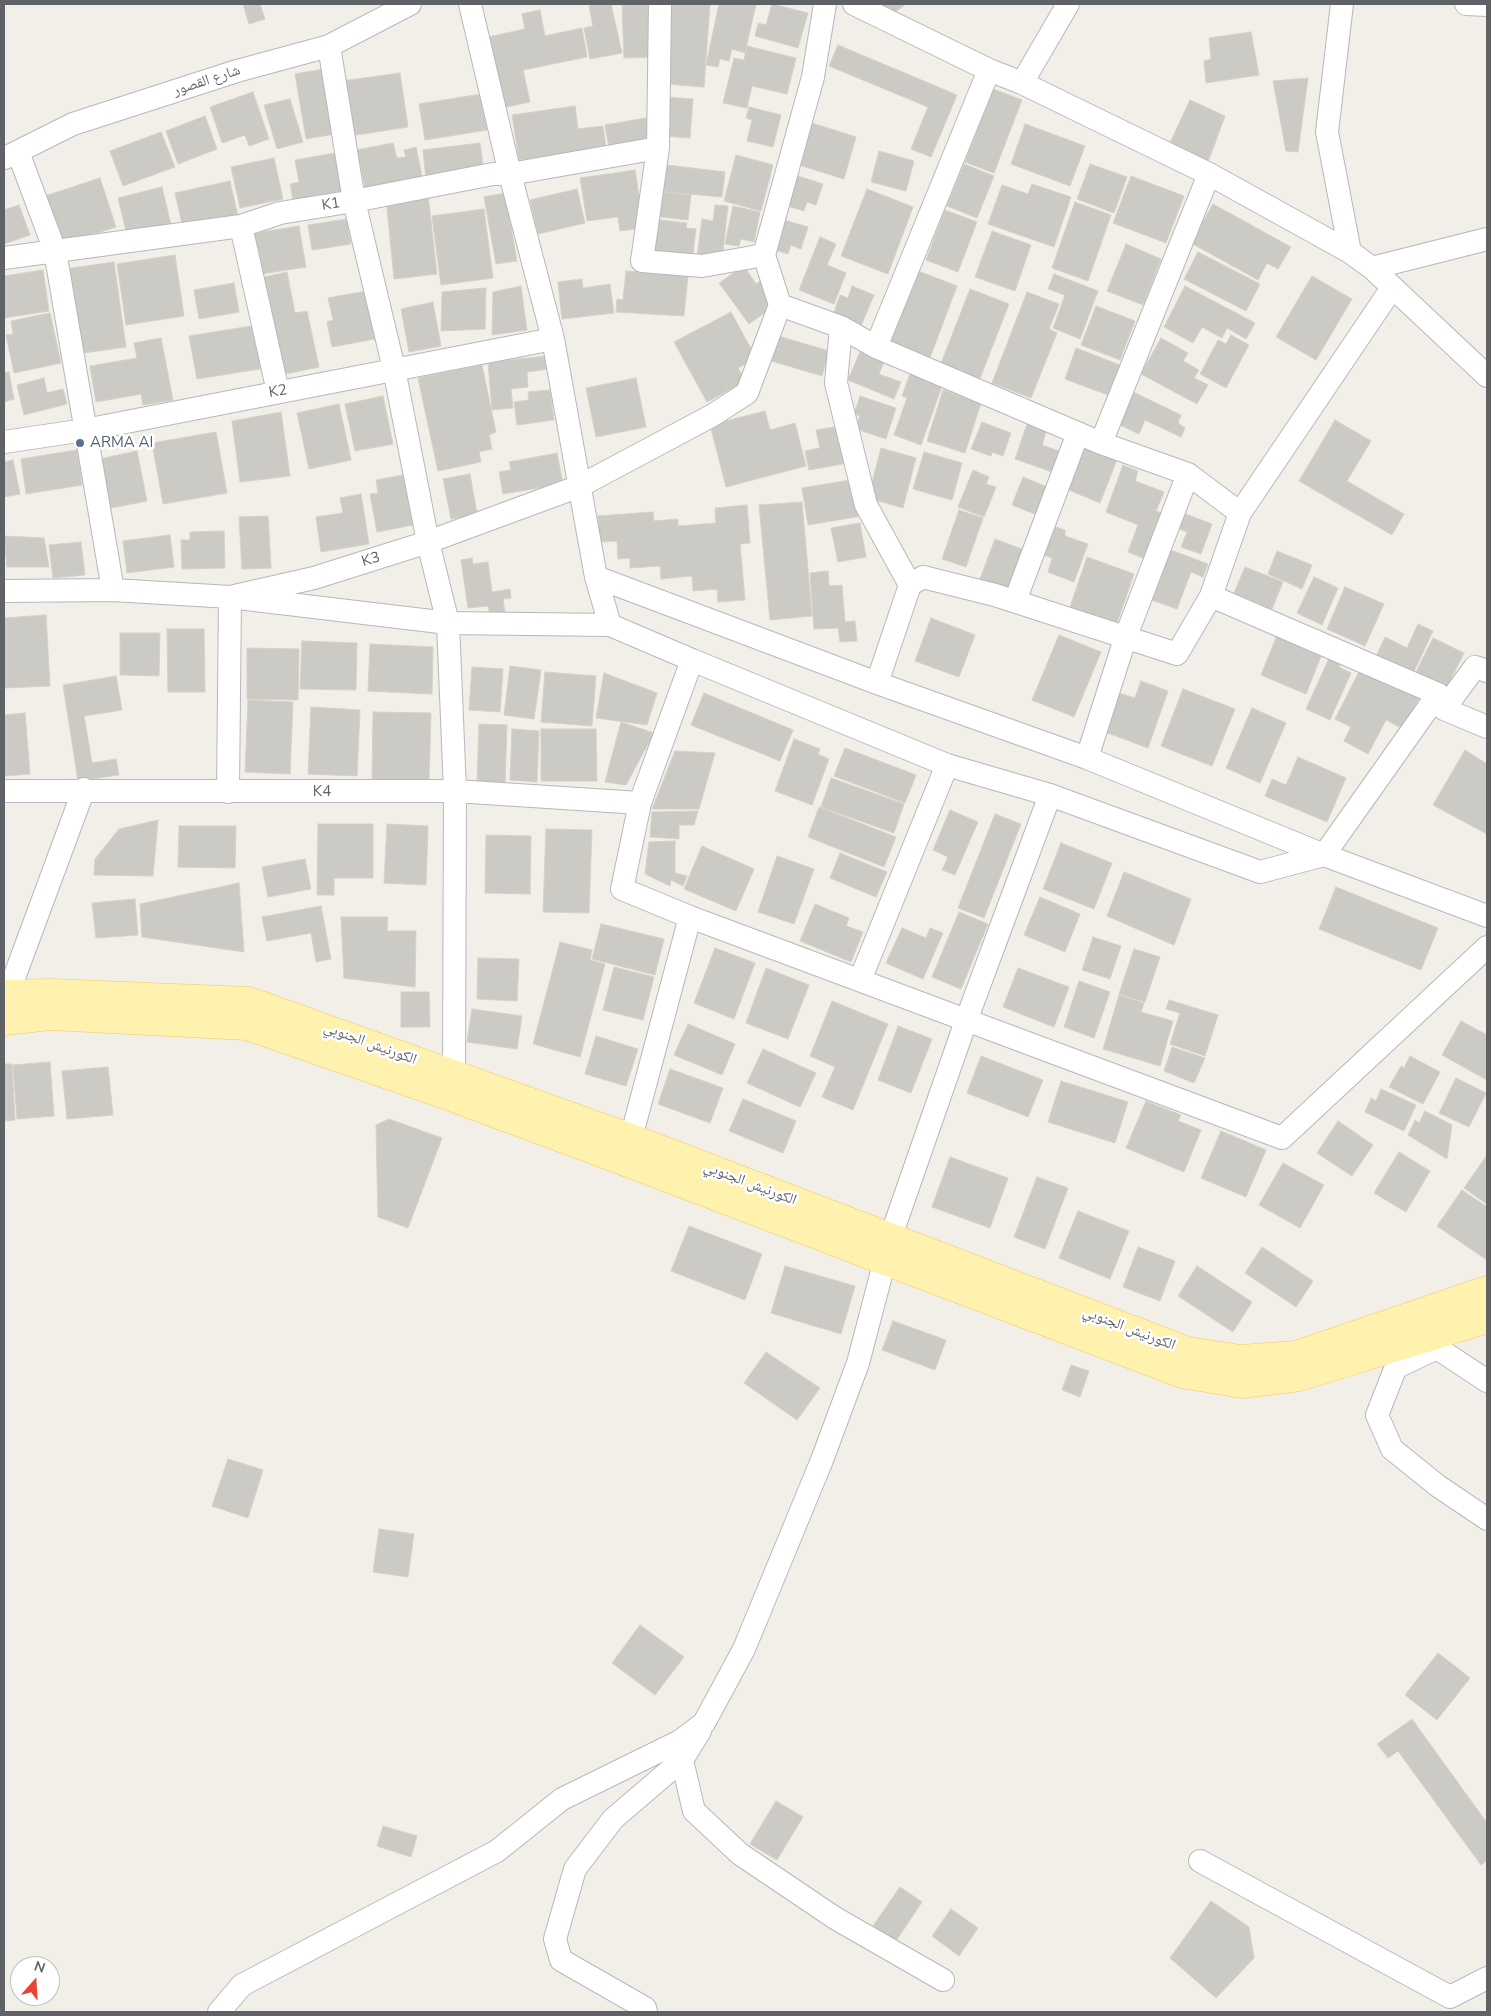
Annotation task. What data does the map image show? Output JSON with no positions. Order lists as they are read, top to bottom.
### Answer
{
  "streets": {
    "main road": ["الكورنيش الجنوبي"],
    "street": [
      "شارع القصور",
      "K1",
      "K2",
      "K3",
      "K4"
    ]
  },
  "places": ["ARMA AI"],
  "north": "top"
}
